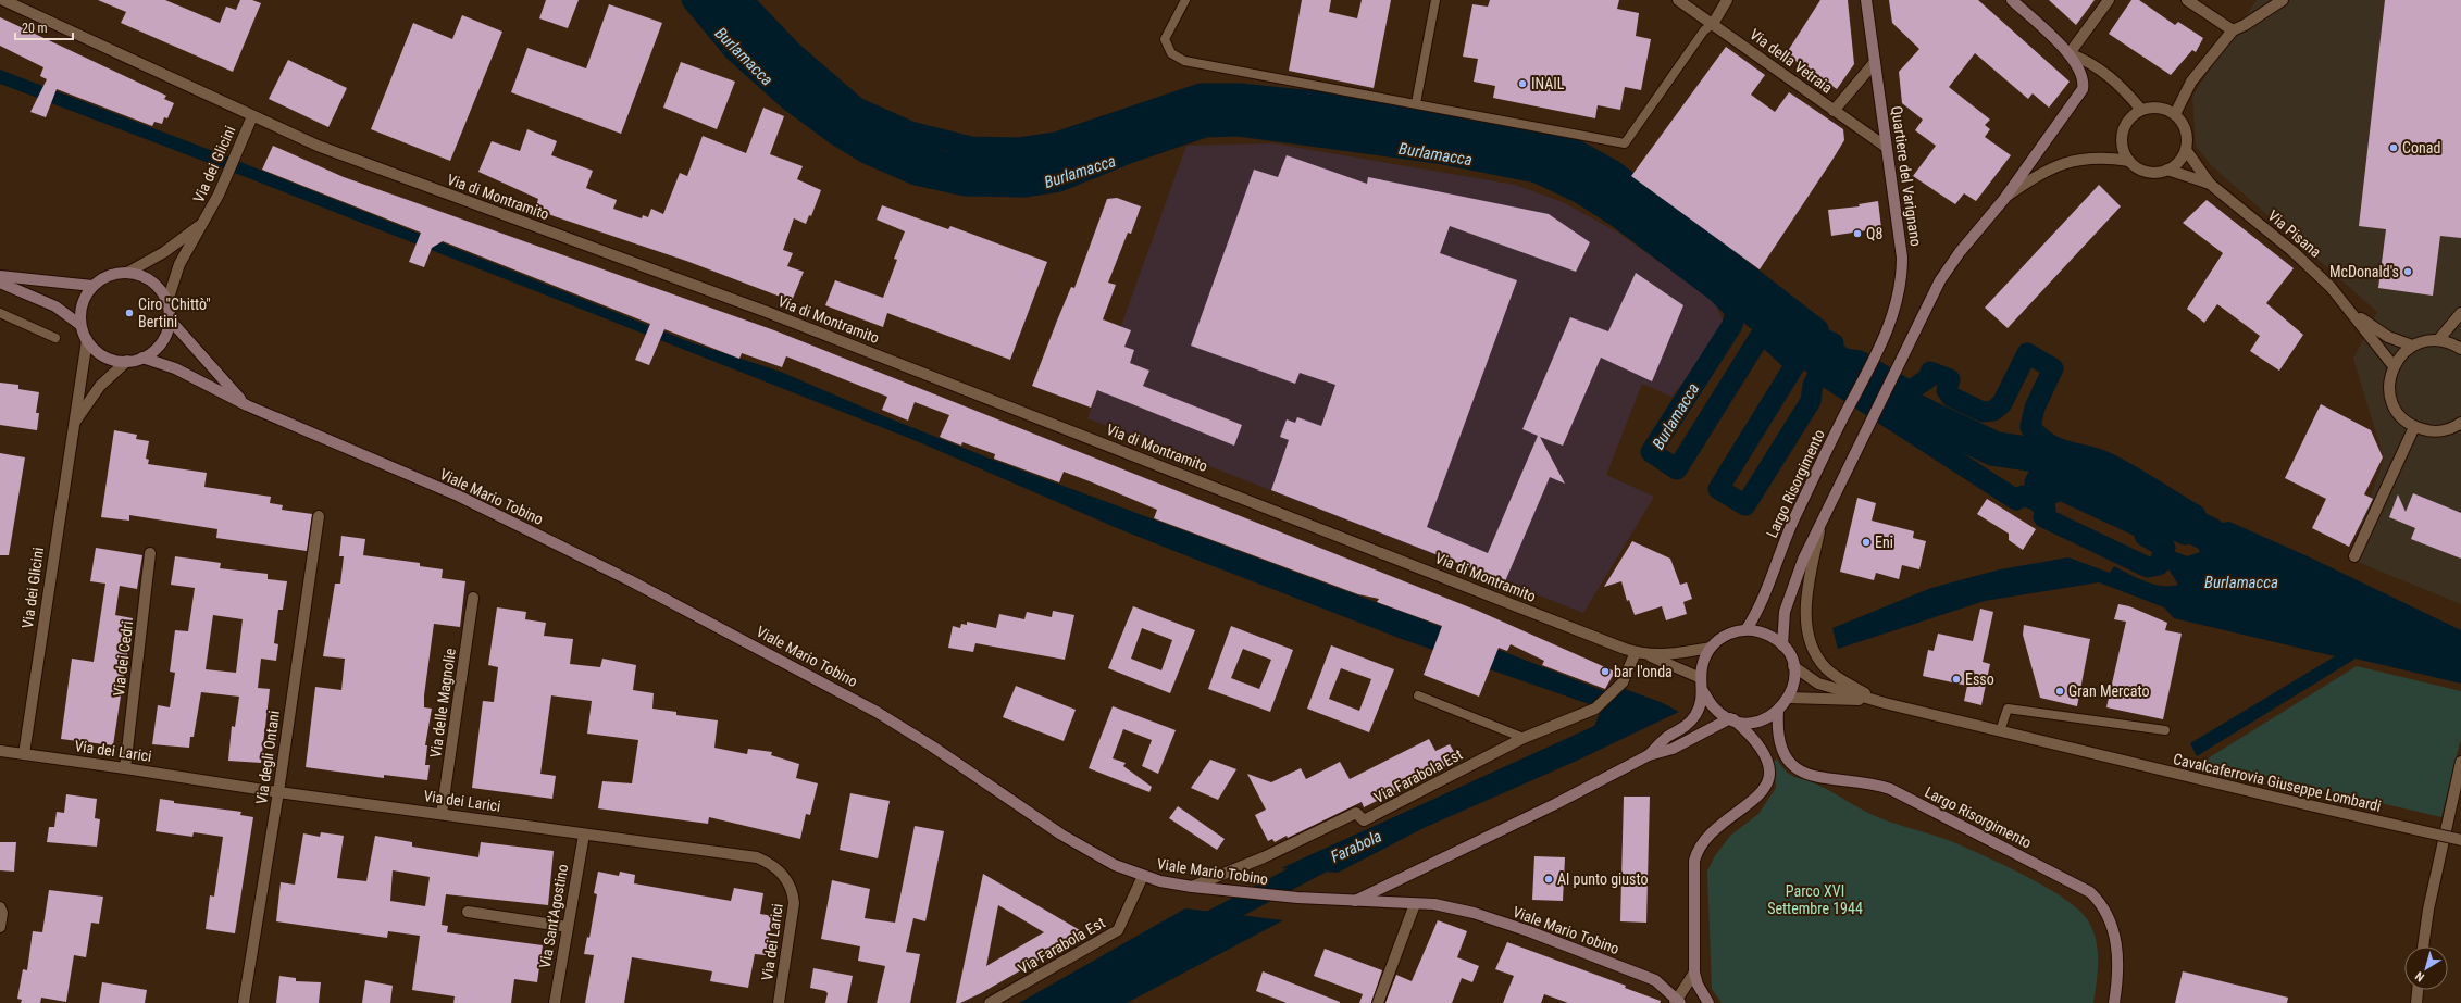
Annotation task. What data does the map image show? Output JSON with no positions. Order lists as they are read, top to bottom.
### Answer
{
  "streets": {
    "main road": ["Quartiere del Varignano", "Largo Risorgimento", "Viale Mario Tobino"],
    "street": [
      "Via della Vetraia",
      "Via dei Glicini",
      "Via di Montramito",
      "Via Pisana",
      "Via dei Cedri",
      "Via delle Magnolie",
      "Via dei Larici",
      "Via degli Ontani",
      "Via Farabola Est",
      "Cavalcaferrovia Giuseppe Lombardi",
      "Via Sant'Agostino"
    ]
  },
  "crossings": [
    ["Via della Vetraia", "Quartiere del Varignano"],
    ["Via dei Glicini", "Via di Montramito"],
    ["Via dei Glicini", "Viale Mario Tobino"],
    ["Via dei Glicini", "Via dei Larici"],
    ["Quartiere del Varignano", "Largo Risorgimento"],
    ["Via di Montramito", "Largo Risorgimento"],
    ["Via di Montramito", "Via Farabola Est"],
    ["Viale Mario Tobino", "Via Farabola Est"],
    ["Via dei Cedri", "Via dei Larici"],
    ["Via delle Magnolie", "Via dei Larici"],
    ["Via dei Larici", "Via degli Ontani"],
    ["Via dei Larici", "Via Sant'Agostino"]
  ],
  "water": ["Burlamacca", "Farabola"],
  "parks": ["Parco XVI Settembre 1944"],
  "places": [
    "INAIL",
    "Conad",
    "Q8",
    "McDonald's",
    "Ciro \"Chittò\" Bertini",
    "Eni",
    "bar l'onda",
    "Esso",
    "Gran Mercato",
    "Al punto giusto"
  ],
  "scale_bar": "20 m",
  "north": "bottom left"
}
